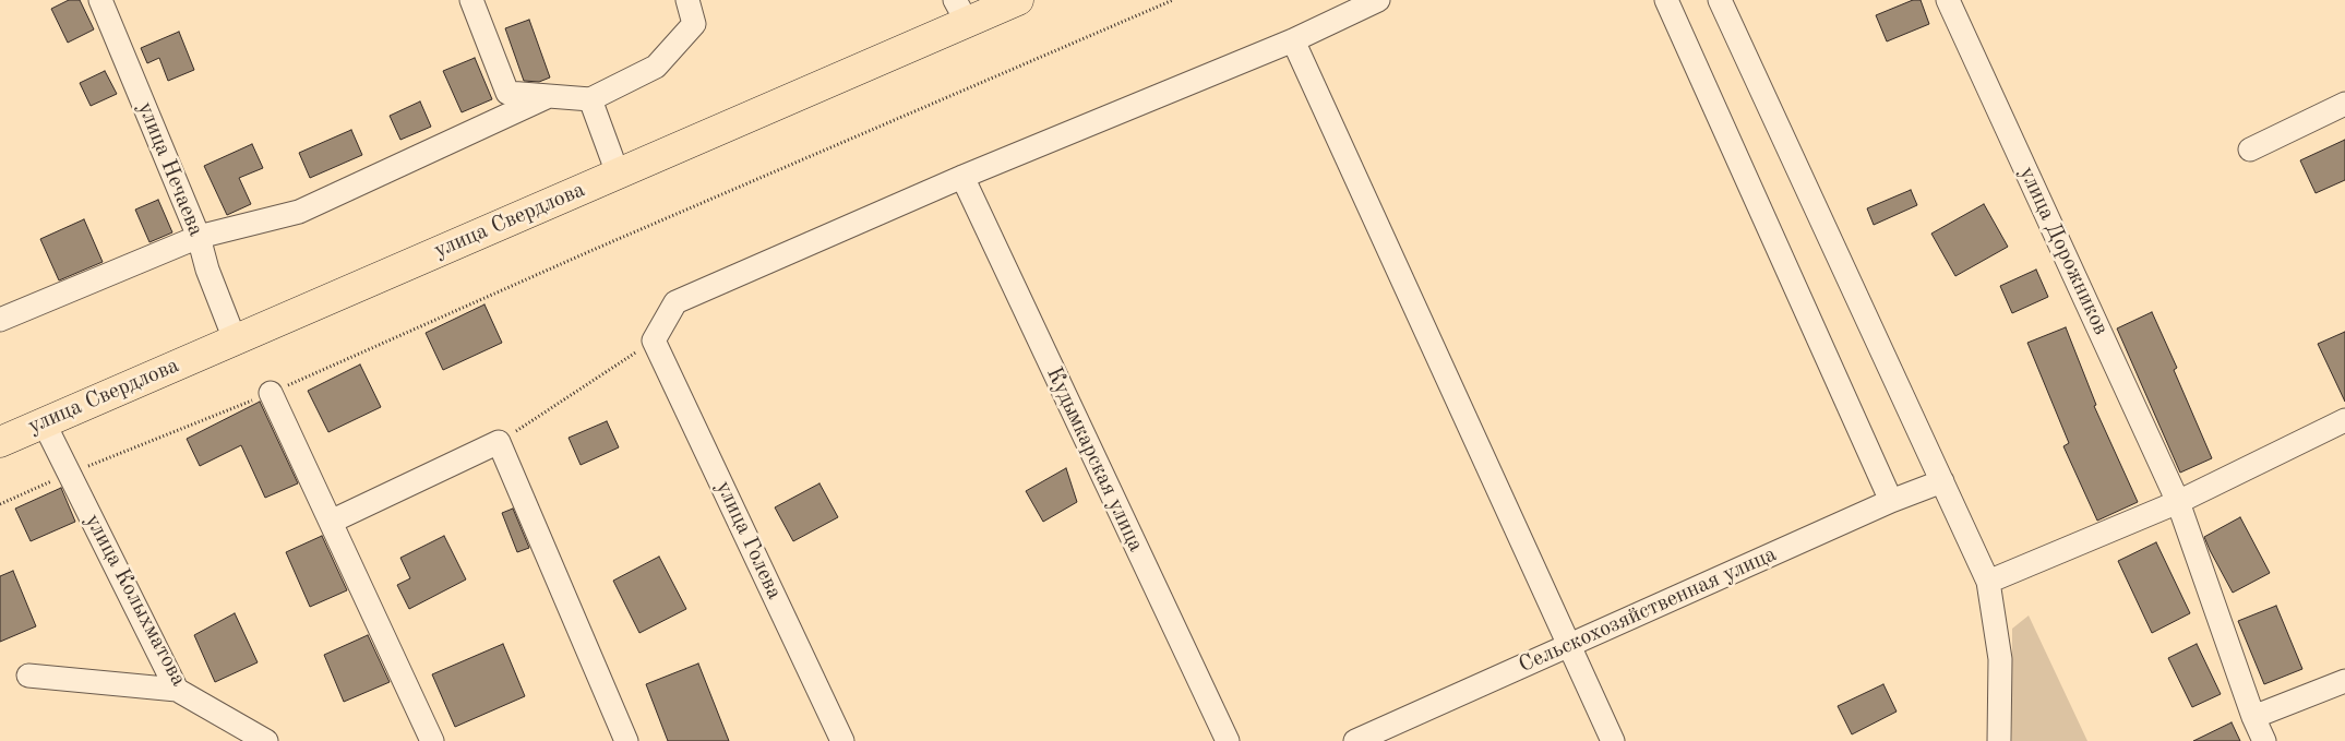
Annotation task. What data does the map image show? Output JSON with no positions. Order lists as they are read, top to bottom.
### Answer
{
  "streets": {
    "main road": ["улица Свердлова"],
    "street": [
      "улица Нечаева",
      "улица Дорожников",
      "Кудымкарская улица",
      "улица Голева",
      "улица Колыхматова",
      "Сельскохозяйственная улица"
    ]
  },
  "crossings": [
    ["улица Нечаева", "улица Свердлова"],
    ["улица Свердлова", "улица Колыхматова"]
  ]
}
